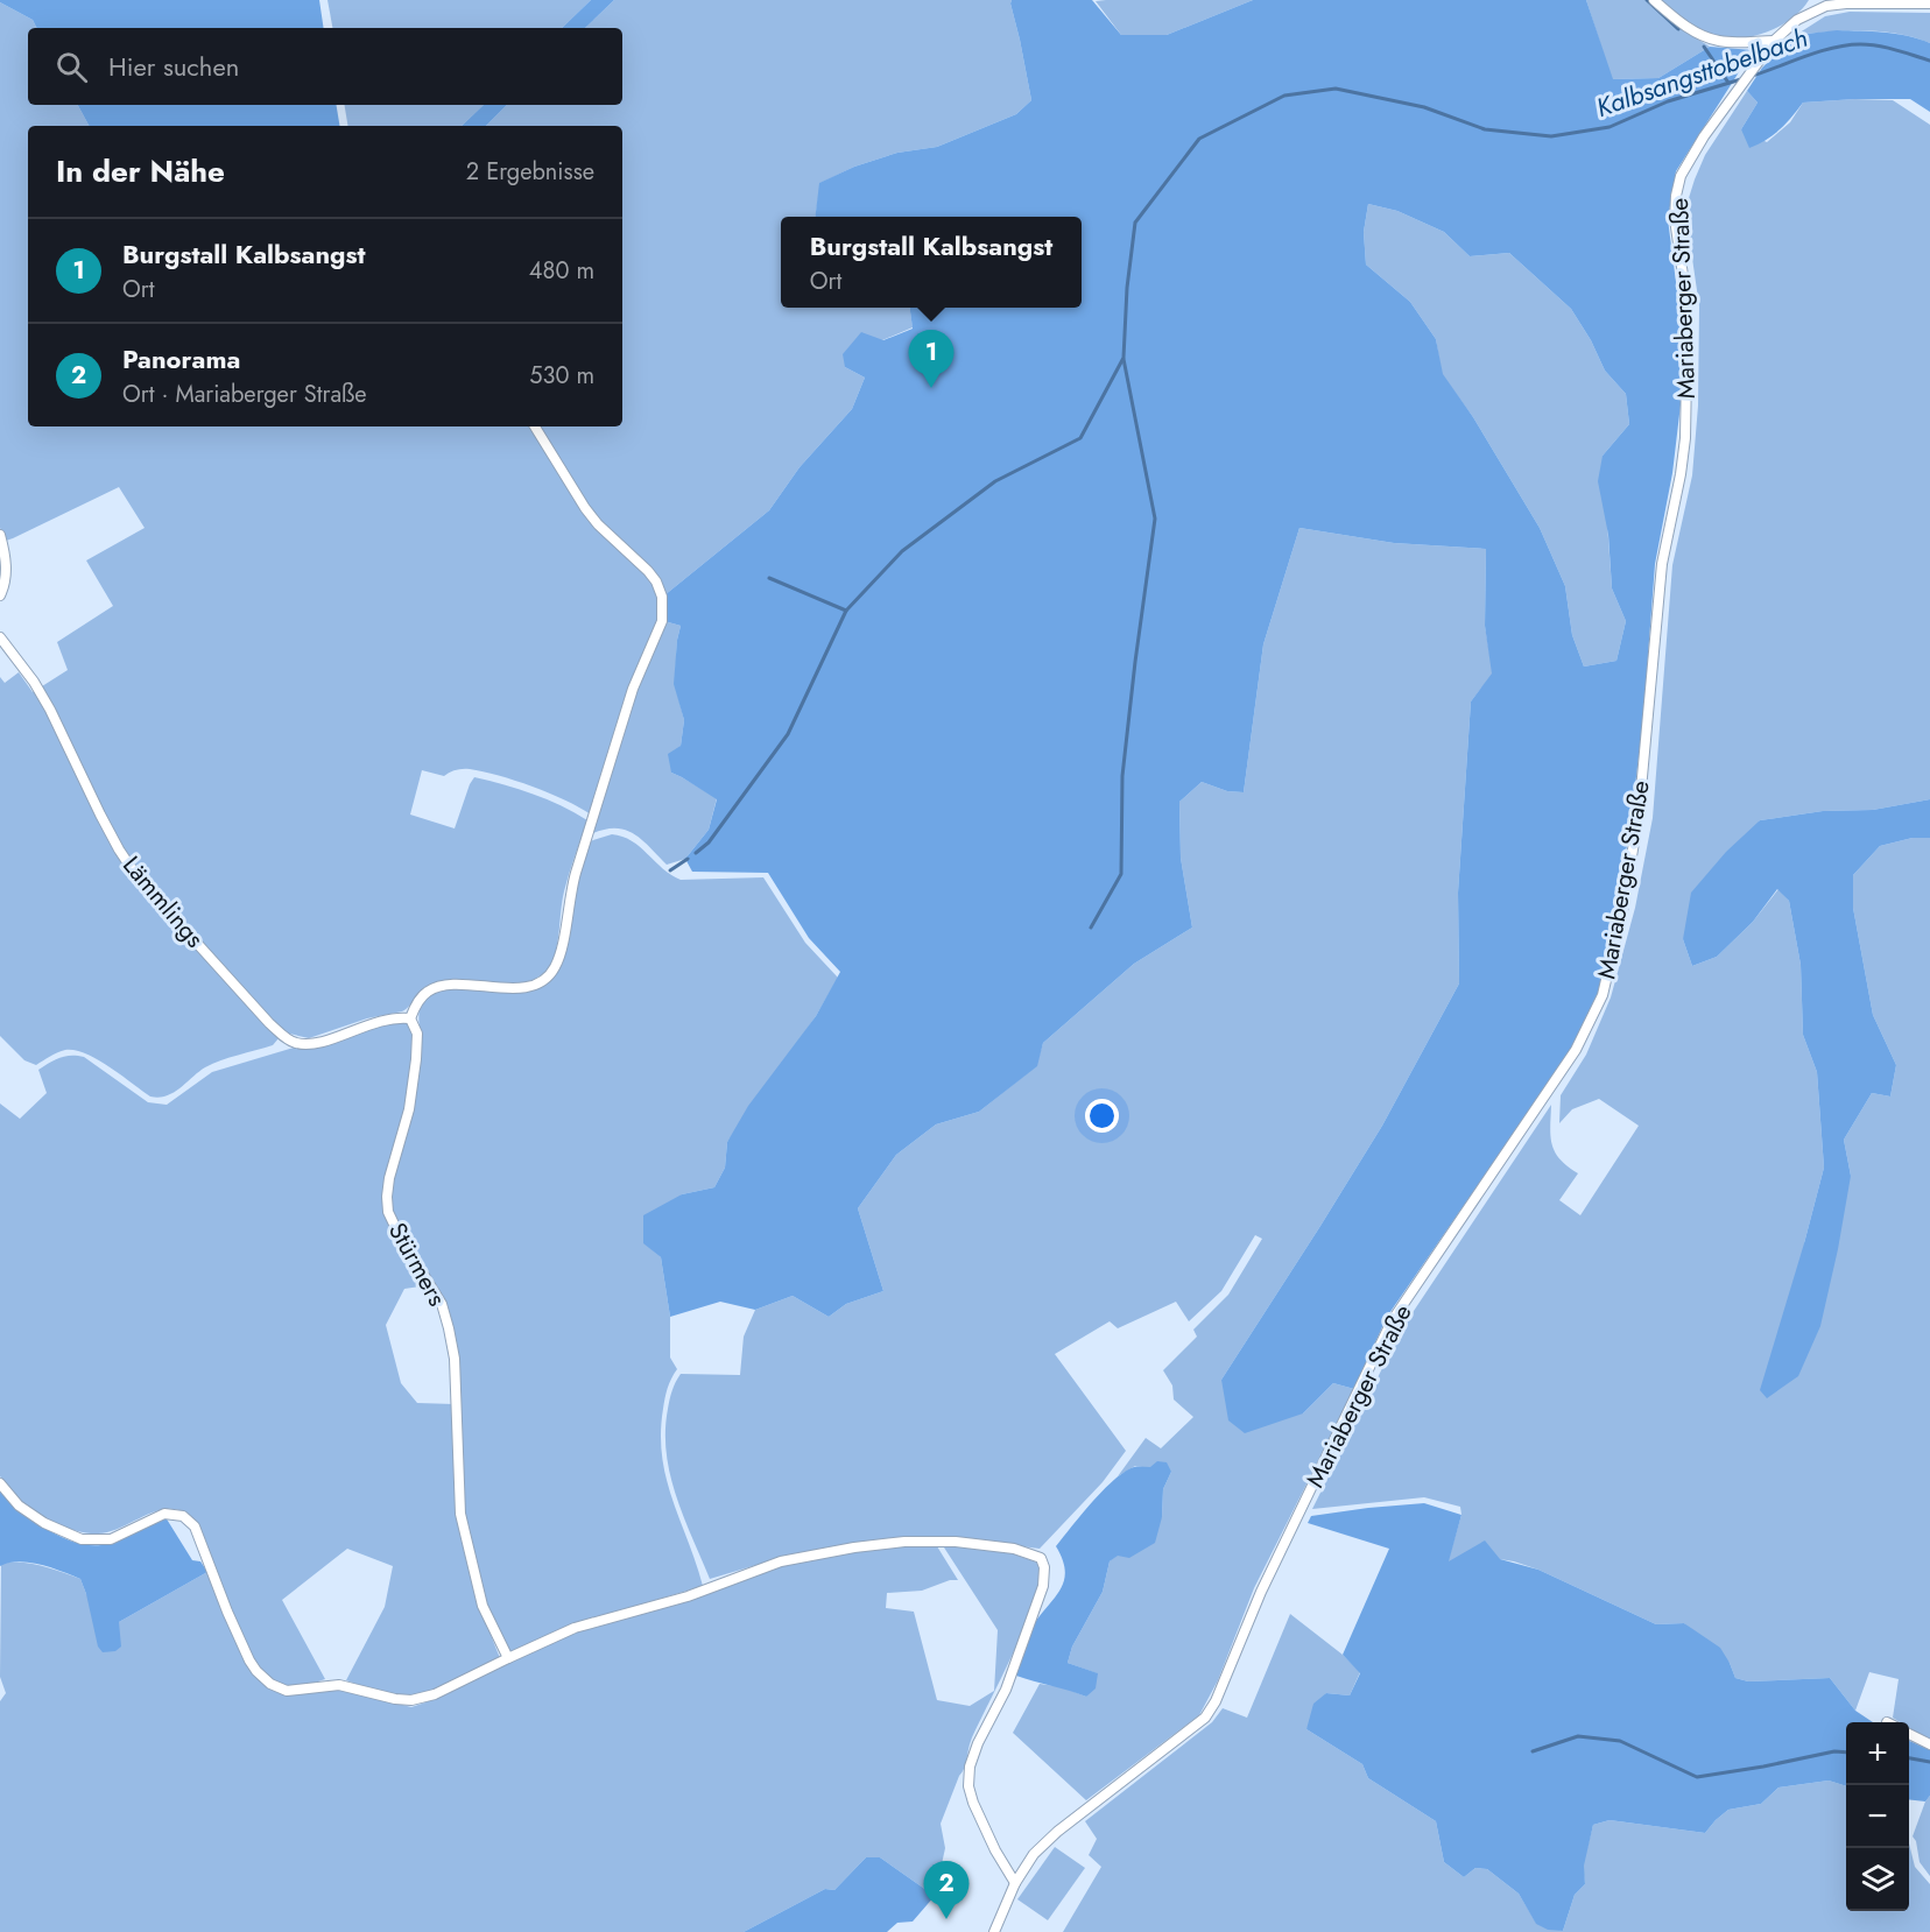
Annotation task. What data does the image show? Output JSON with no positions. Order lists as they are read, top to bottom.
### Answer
{
  "streets": {
    "street": ["Mariaberger Straße", "Lämmlings", "Stürmers"]
  },
  "crossings": [
    ["Lämmlings", "Stürmers"]
  ],
  "water": ["Kalbsangsttobelbach"],
  "page": {
    "search": "Hier suchen",
    "heading": ["In der Nähe", "2 Ergebnisse"],
    "popup": ["Burgstall Kalbsangst", "Ort"],
    "list": [
      {
        "mark": "1",
        "name": "Burgstall Kalbsangst",
        "note": "Ort",
        "value": "480 m"
      },
      {
        "mark": "2",
        "name": "Panorama",
        "note": "Ort · Mariaberger Straße",
        "value": "530 m"
      }
    ],
    "pins": ["1", "2"],
    "map_buttons": ["+", "−"]
  }
}
